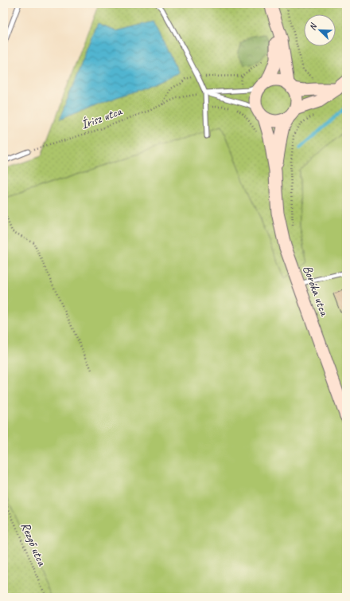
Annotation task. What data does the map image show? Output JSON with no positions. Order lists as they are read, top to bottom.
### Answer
{
  "streets": {
    "street": ["Boróka utca"],
    "path": ["Írisz utca", "Rezgő utca"]
  },
  "north": "top left"
}
